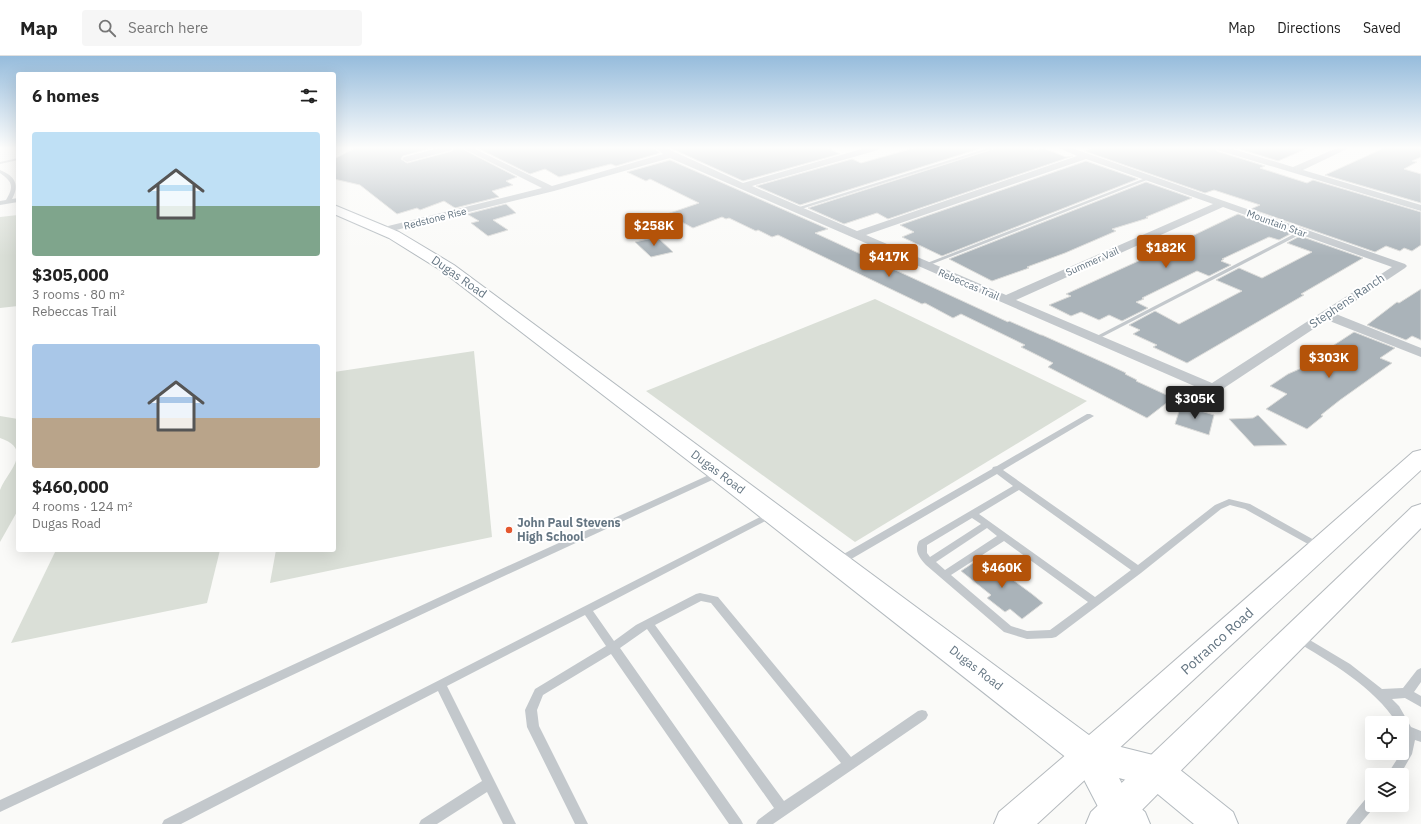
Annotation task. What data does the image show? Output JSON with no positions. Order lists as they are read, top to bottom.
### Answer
{
  "streets": {
    "street": [
      "Redstone Rise",
      "Mountain Star",
      "Summer Vail",
      "Dugas Road",
      "Rebeccas Trail",
      "Stephens Ranch",
      "Potranco Road"
    ]
  },
  "crossings": [
    ["Redstone Rise", "Dugas Road"],
    ["Mountain Star", "Summer Vail"],
    ["Mountain Star", "Stephens Ranch"],
    ["Summer Vail", "Rebeccas Trail"],
    ["Dugas Road", "Potranco Road"],
    ["Rebeccas Trail", "Stephens Ranch"]
  ],
  "places": ["John Paul Stevens High School"],
  "page": {
    "header": "Map",
    "search": "Search here",
    "nav": ["Map", "Directions", "Saved"],
    "heading": "6 homes",
    "list": [
      {
        "name": "$305,000",
        "note": "3 rooms · 80 m² · Rebeccas Trail"
      },
      {
        "name": "$460,000",
        "note": "4 rooms · 124 m² · Dugas Road"
      }
    ],
    "price": [
      "$258K",
      "$182K",
      "$417K",
      "$303K",
      "$305K",
      "$460K"
    ]
  }
}
